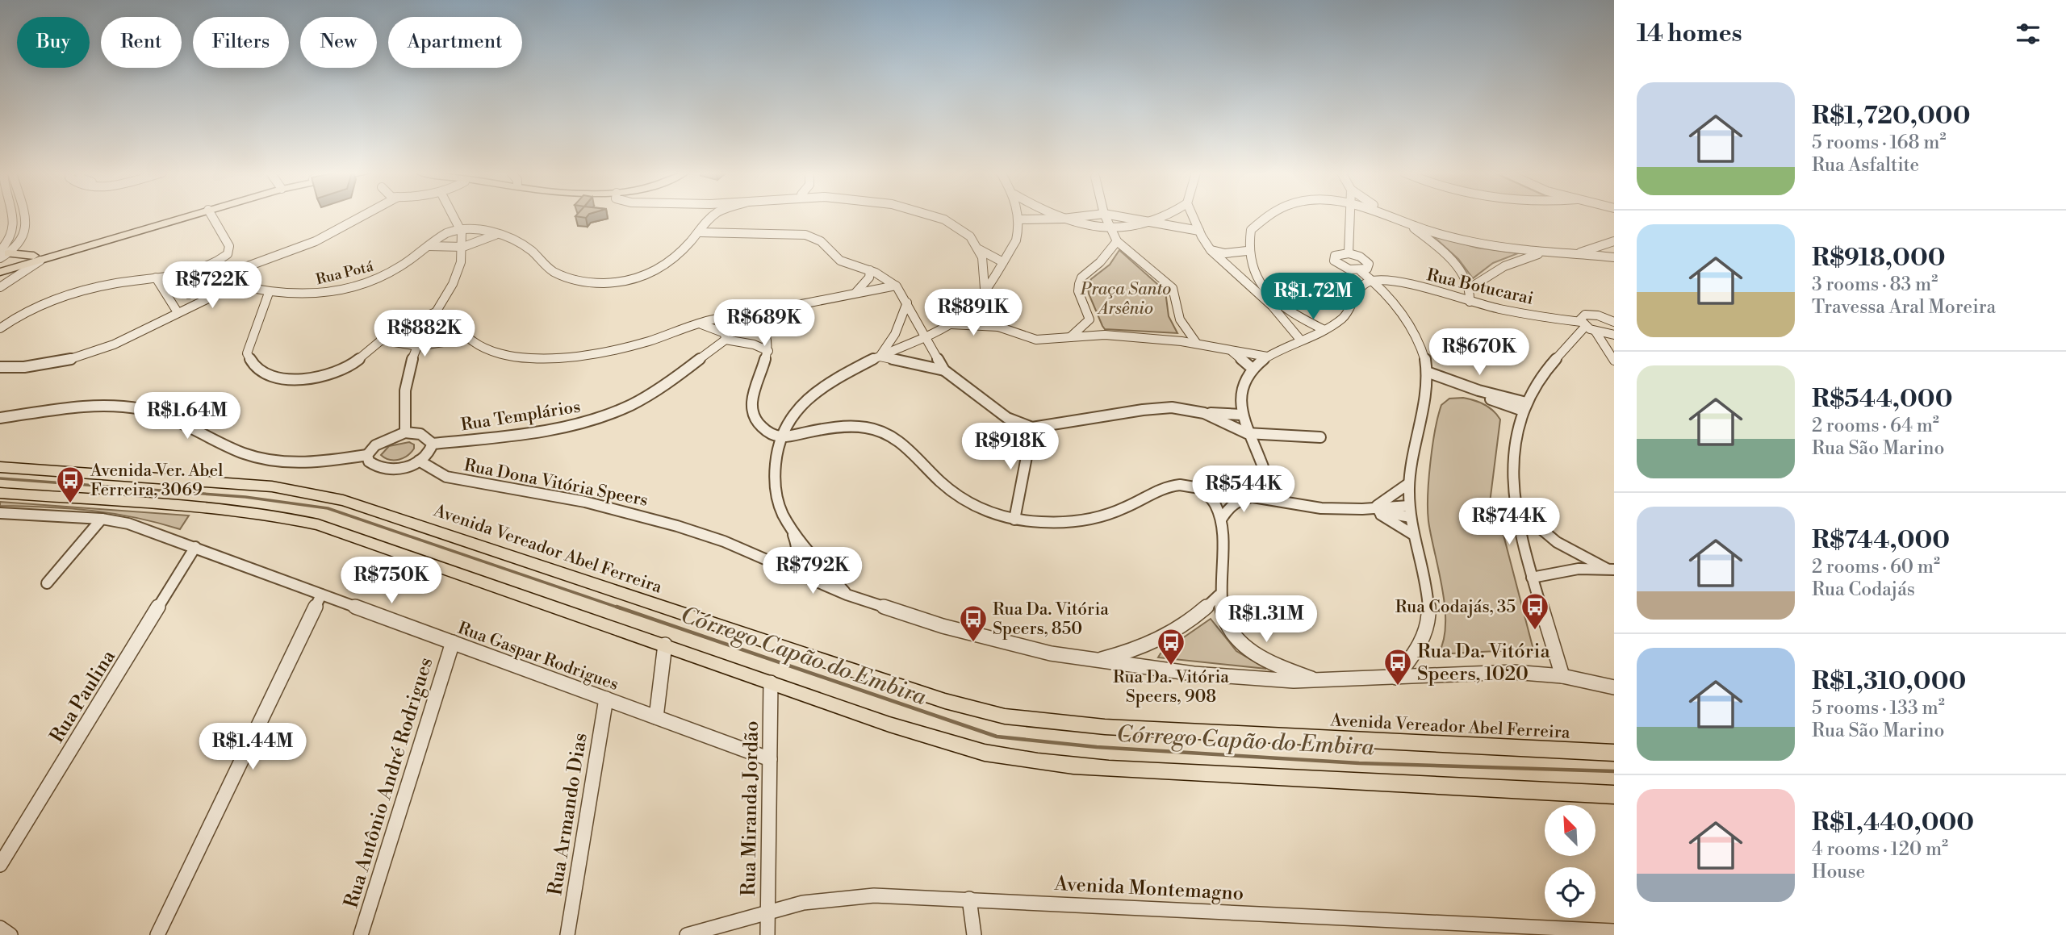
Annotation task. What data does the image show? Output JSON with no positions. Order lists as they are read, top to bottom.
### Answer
{
  "streets": {
    "main road": ["Avenida Vereador Abel Ferreira"],
    "street": [
      "Rua Potá",
      "Rua Botucarai",
      "Rua Templários",
      "Rua Dona Vitória Speers",
      "Rua Gaspar Rodrigues",
      "Rua Paulina",
      "Rua Antônio André Rodrigues",
      "Rua Miranda Jordão",
      "Rua Armando Dias",
      "Avenida Montemagno"
    ]
  },
  "crossings": [
    ["Rua Gaspar Rodrigues", "Rua Paulina"],
    ["Rua Gaspar Rodrigues", "Rua Antônio André Rodrigues"],
    ["Rua Gaspar Rodrigues", "Rua Miranda Jordão"],
    ["Rua Gaspar Rodrigues", "Rua Armando Dias"],
    ["Rua Miranda Jordão", "Avenida Montemagno"]
  ],
  "water": ["Córrego Capão do Embira"],
  "parks": ["Praça Santo Arsênio"],
  "places": {
    "bus stop": [
      "Avenida Ver. Abel Ferreira, 3069",
      "Rua Codajás, 35",
      "Rua Da. Vitória Speers, 850",
      "Rua Da. Vitória Speers, 908",
      "Rua Da. Vitória Speers, 1020"
    ]
  },
  "north": "top left",
  "page": {
    "heading": "14 homes",
    "chip": [
      "Buy",
      "Rent",
      "Filters",
      "New",
      "Apartment"
    ],
    "list": [
      {
        "name": "R$1,720,000",
        "note": "5 rooms · 168 m² · Rua Asfaltite"
      },
      {
        "name": "R$918,000",
        "note": "3 rooms · 83 m² · Travessa Aral Moreira"
      },
      {
        "name": "R$544,000",
        "note": "2 rooms · 64 m² · Rua São Marino"
      },
      {
        "name": "R$744,000",
        "note": "2 rooms · 60 m² · Rua Codajás"
      },
      {
        "name": "R$1,310,000",
        "note": "5 rooms · 133 m² · Rua São Marino"
      },
      {
        "name": "R$1,440,000",
        "note": "4 rooms · 120 m² · House"
      }
    ],
    "price": [
      "R$722K",
      "R$1.72M",
      "R$891K",
      "R$689K",
      "R$882K",
      "R$670K",
      "R$1.64M",
      "R$918K",
      "R$544K",
      "R$744K",
      "R$792K",
      "R$750K",
      "R$1.31M",
      "R$1.44M"
    ]
  }
}
